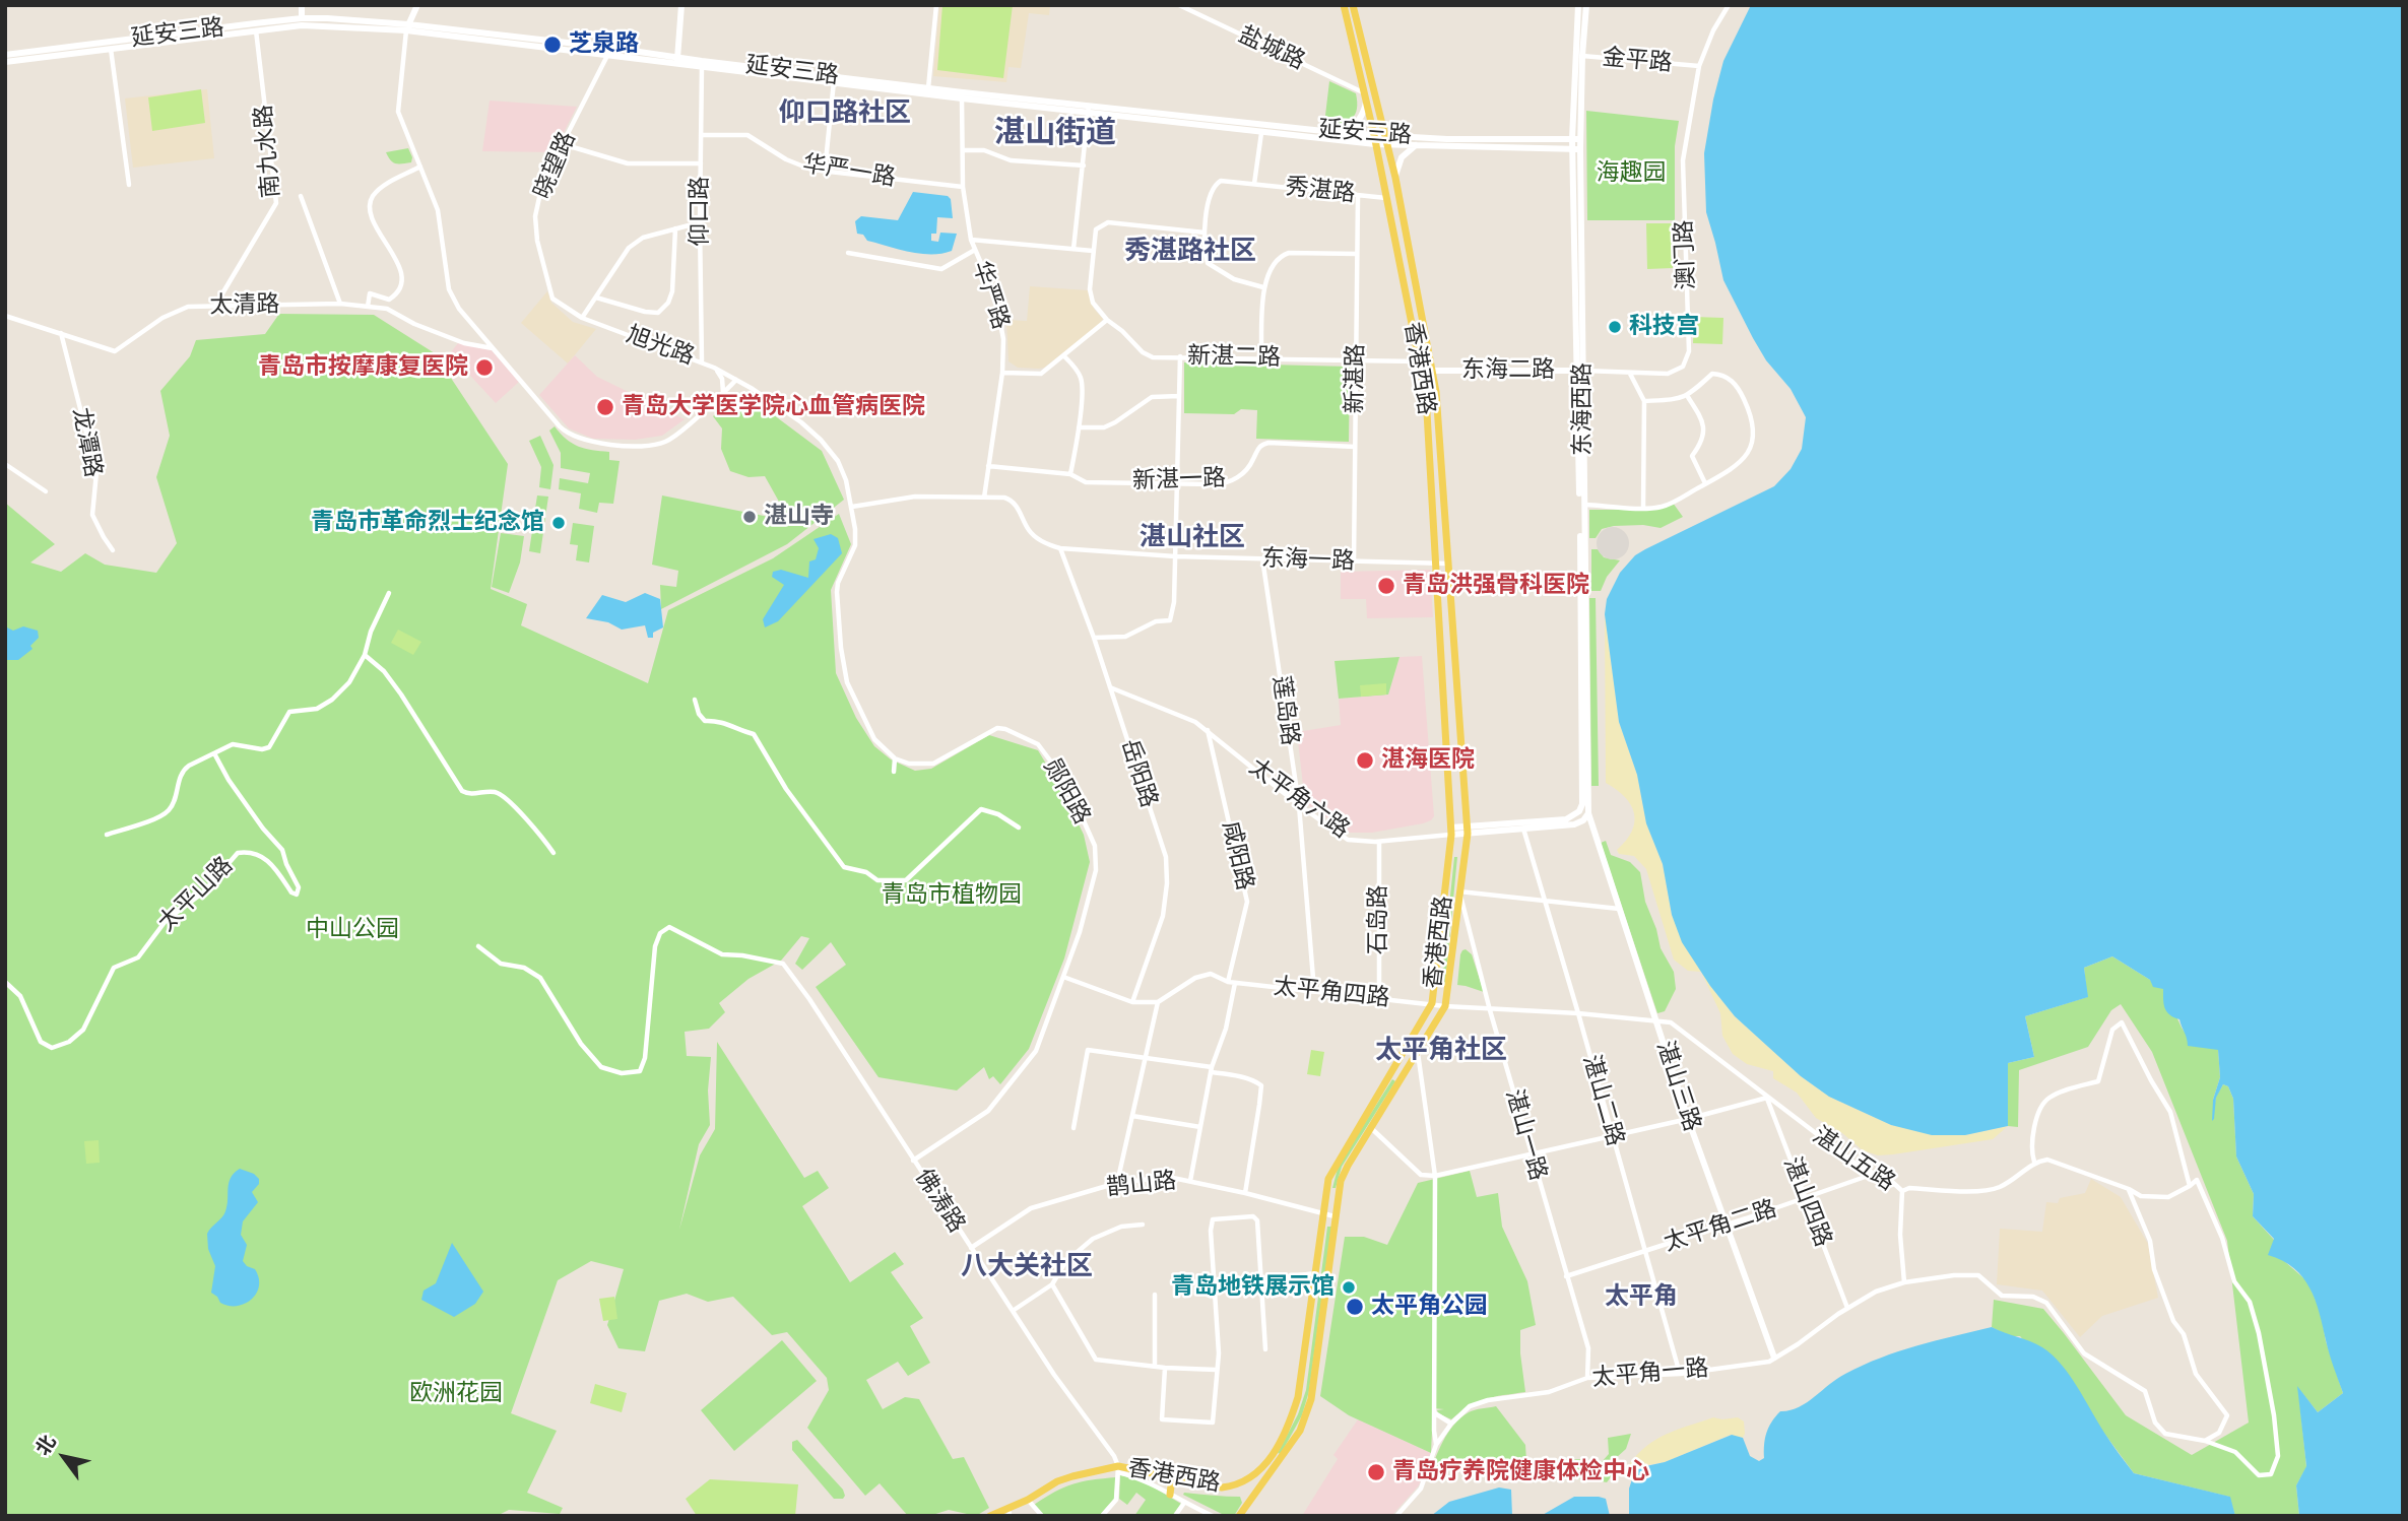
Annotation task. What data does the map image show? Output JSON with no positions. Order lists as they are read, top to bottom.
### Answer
{
  "streets": {
    "main road": [
      "延安三路",
      "香港西路",
      "东海二路",
      "东海西路",
      "湛山三路"
    ],
    "street": [
      "盐城路",
      "金平路",
      "南九水路",
      "晓望路",
      "华严一路",
      "秀湛路",
      "仰口路",
      "澳门路",
      "华严路",
      "太清路",
      "旭光路",
      "新湛二路",
      "新湛路",
      "龙潭路",
      "新湛一路",
      "东海一路",
      "莲岛路",
      "岳阳路",
      "郧阳路",
      "太平角六路",
      "咸阳路",
      "太平山路",
      "石岛路",
      "太平角四路",
      "湛山二路",
      "湛山一路",
      "湛山五路",
      "鹊山路",
      "佛涛路",
      "湛山四路",
      "太平角二路",
      "太平角一路"
    ]
  },
  "crossings": [
    ["延安三路", "南九水路"],
    ["延安三路", "晓望路"],
    ["延安三路", "仰口路"],
    ["延安三路", "华严路"],
    ["延安三路", "香港西路"],
    ["延安三路", "东海西路"],
    ["盐城路", "香港西路"],
    ["金平路", "澳门路"],
    ["金平路", "东海西路"],
    ["南九水路", "太清路"],
    ["晓望路", "旭光路"],
    ["华严一路", "仰口路"],
    ["华严一路", "华严路"],
    ["秀湛路", "香港西路"],
    ["秀湛路", "新湛路"],
    ["仰口路", "旭光路"],
    ["澳门路", "东海二路"],
    ["澳门路", "东海西路"],
    ["华严路", "新湛一路"],
    ["华严路", "东海一路"],
    ["太清路", "龙潭路"],
    ["新湛二路", "香港西路"],
    ["新湛二路", "新湛路"],
    ["香港西路", "东海二路"],
    ["香港西路", "东海西路"],
    ["香港西路", "东海一路"],
    ["香港西路", "太平角六路"],
    ["香港西路", "太平角四路"],
    ["香港西路", "湛山一路"],
    ["香港西路", "鹊山路"],
    ["香港西路", "佛涛路"],
    ["东海二路", "东海西路"],
    ["新湛路", "新湛一路"],
    ["新湛路", "东海一路"],
    ["东海西路", "湛山三路"],
    ["东海一路", "莲岛路"],
    ["东海一路", "岳阳路"],
    ["莲岛路", "太平角六路"],
    ["莲岛路", "太平角四路"],
    ["岳阳路", "太平角六路"],
    ["郧阳路", "佛涛路"],
    ["太平角六路", "咸阳路"],
    ["太平角六路", "石岛路"],
    ["咸阳路", "太平角四路"],
    ["石岛路", "太平角四路"],
    ["太平角四路", "湛山三路"],
    ["太平角四路", "湛山二路"],
    ["太平角四路", "湛山一路"],
    ["太平角四路", "湛山五路"],
    ["湛山三路", "湛山五路"],
    ["湛山三路", "太平角二路"],
    ["湛山三路", "太平角一路"],
    ["湛山二路", "太平角二路"],
    ["湛山二路", "太平角一路"],
    ["湛山一路", "太平角二路"],
    ["湛山一路", "太平角一路"],
    ["湛山五路", "湛山四路"],
    ["湛山五路", "太平角二路"],
    ["湛山五路", "太平角一路"],
    ["鹊山路", "佛涛路"],
    ["湛山四路", "太平角二路"],
    ["湛山四路", "太平角一路"]
  ],
  "districts": [
    "仰口路社区",
    "湛山街道",
    "秀湛路社区",
    "湛山社区",
    "太平角社区",
    "八大关社区",
    "太平角"
  ],
  "parks": [
    "海趣园",
    "青岛市植物园",
    "中山公园",
    "欧洲花园"
  ],
  "places": [
    "芝泉路",
    "科技宫",
    "青岛市按摩康复医院",
    "青岛大学医学院心血管病医院",
    "湛山寺",
    "青岛市革命烈士纪念馆",
    "青岛洪强骨科医院",
    "湛海医院",
    "青岛地铁展示馆",
    "太平角公园",
    "青岛疗养院健康体检中心"
  ],
  "north": "top left"
}
